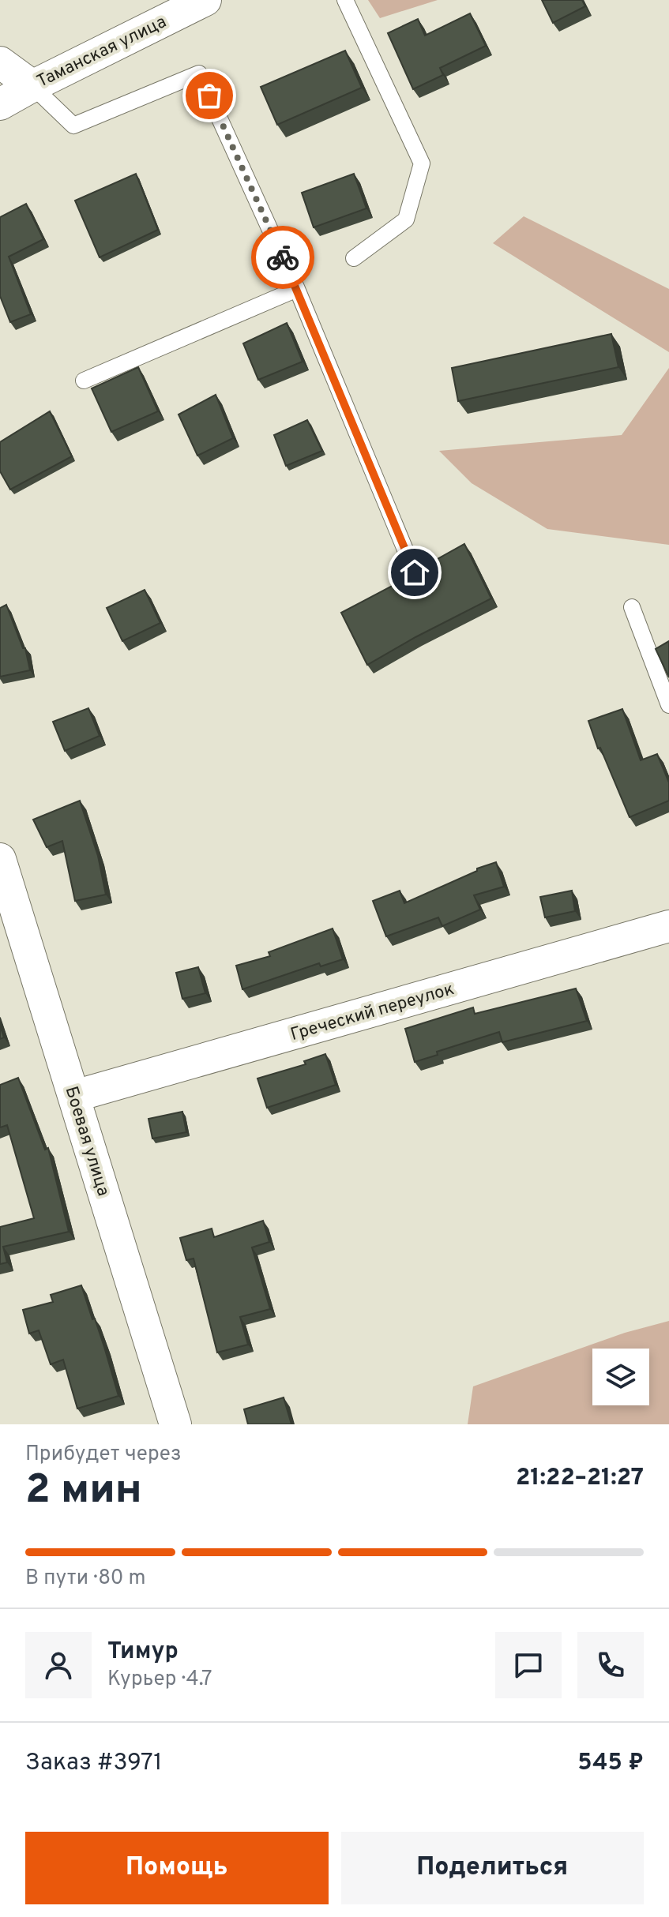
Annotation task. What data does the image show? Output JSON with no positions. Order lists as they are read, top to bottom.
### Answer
{
  "streets": {
    "street": ["Таманская улица", "Греческий переулок", "Боевая улица"]
  },
  "crossings": [
    ["Греческий переулок", "Боевая улица"]
  ],
  "page": {
    "heading": ["2 мин", "Прибудет через", "21:22–21:27"],
    "panel": [
      "Тимур",
      "Курьер · 4.7",
      "Заказ #3971",
      "545 ₽"
    ],
    "bar": "В пути · 80 m",
    "buttons": ["Помощь", "Поделиться"]
  }
}
